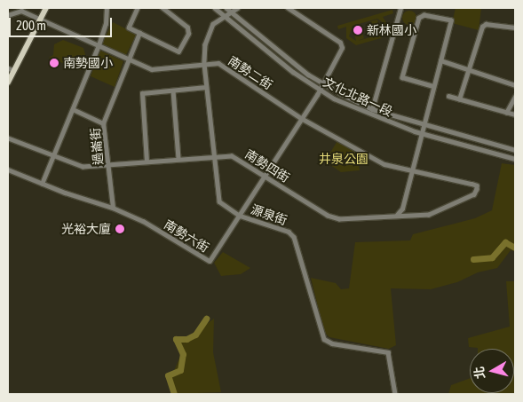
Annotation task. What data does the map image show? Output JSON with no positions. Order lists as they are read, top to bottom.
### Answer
{
  "streets": {
    "street": [
      "南勢二街",
      "文化北路一段",
      "過崙街",
      "南勢四街",
      "源泉街",
      "南勢六街"
    ]
  },
  "crossings": [
    ["南勢二街", "過崙街"],
    ["南勢二街", "南勢四街"],
    ["南勢二街", "源泉街"],
    ["南勢二街", "南勢六街"],
    ["文化北路一段", "源泉街"],
    ["文化北路一段", "南勢六街"],
    ["過崙街", "南勢四街"],
    ["過崙街", "南勢六街"],
    ["南勢四街", "源泉街"],
    ["南勢四街", "南勢六街"],
    ["源泉街", "南勢六街"]
  ],
  "parks": ["井泉公園"],
  "places": ["新林國小", "南勢國小", "光裕大廈"],
  "scale_bar": "200 m",
  "north": "left"
}
